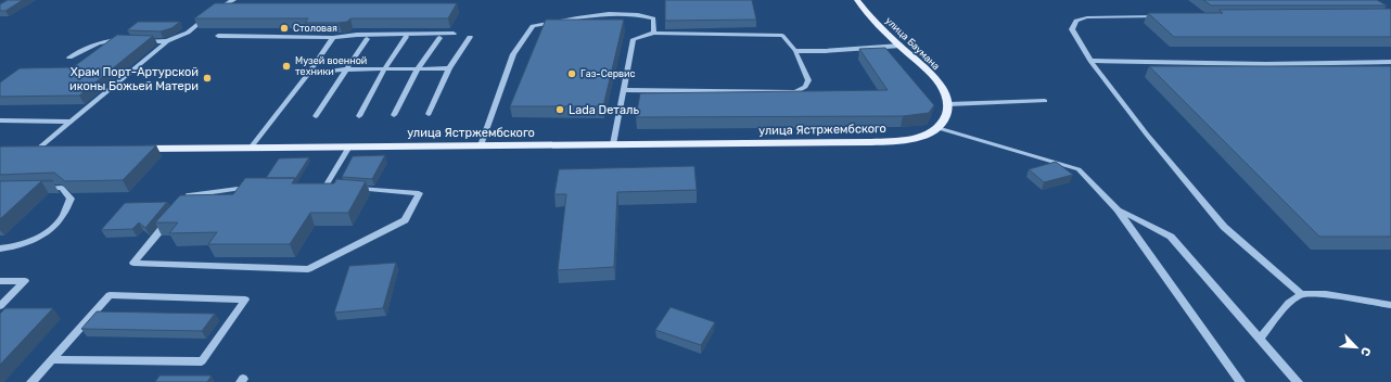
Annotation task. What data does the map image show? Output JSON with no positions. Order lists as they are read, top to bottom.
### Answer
{
  "streets": {
    "main road": ["улица Баумана", "улица Ястржембского"]
  },
  "places": [
    "Столовая",
    "Музей военной техники",
    "Газ-Сервис",
    "Храм Порт-Артурской иконы Божьей Матери",
    "Lada Dеталь"
  ],
  "north": "bottom right"
}
